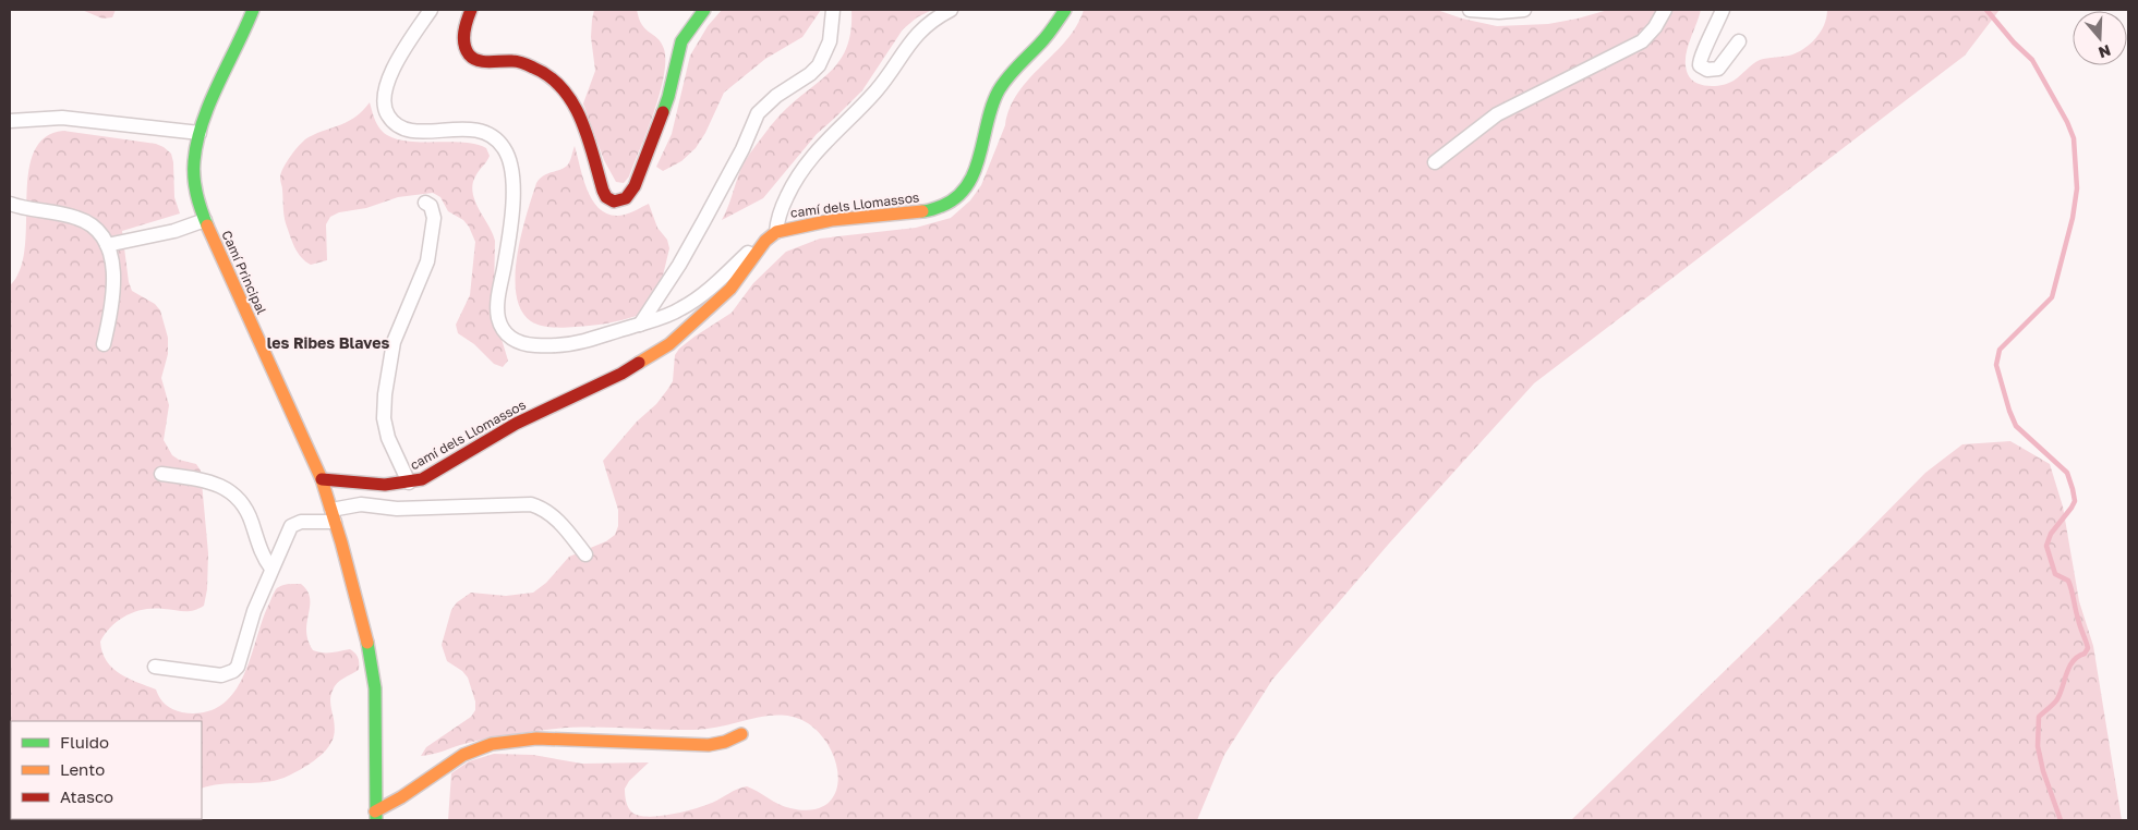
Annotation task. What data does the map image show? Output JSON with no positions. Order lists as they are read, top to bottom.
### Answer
{
  "streets": {
    "street": ["camí dels Llomassos", "Camí Principal"]
  },
  "crossings": [
    ["camí dels Llomassos", "Camí Principal"]
  ],
  "districts": ["les Ribes Blaves"],
  "legend": ["Fluido", "Lento", "Atasco"],
  "north": "bottom"
}
